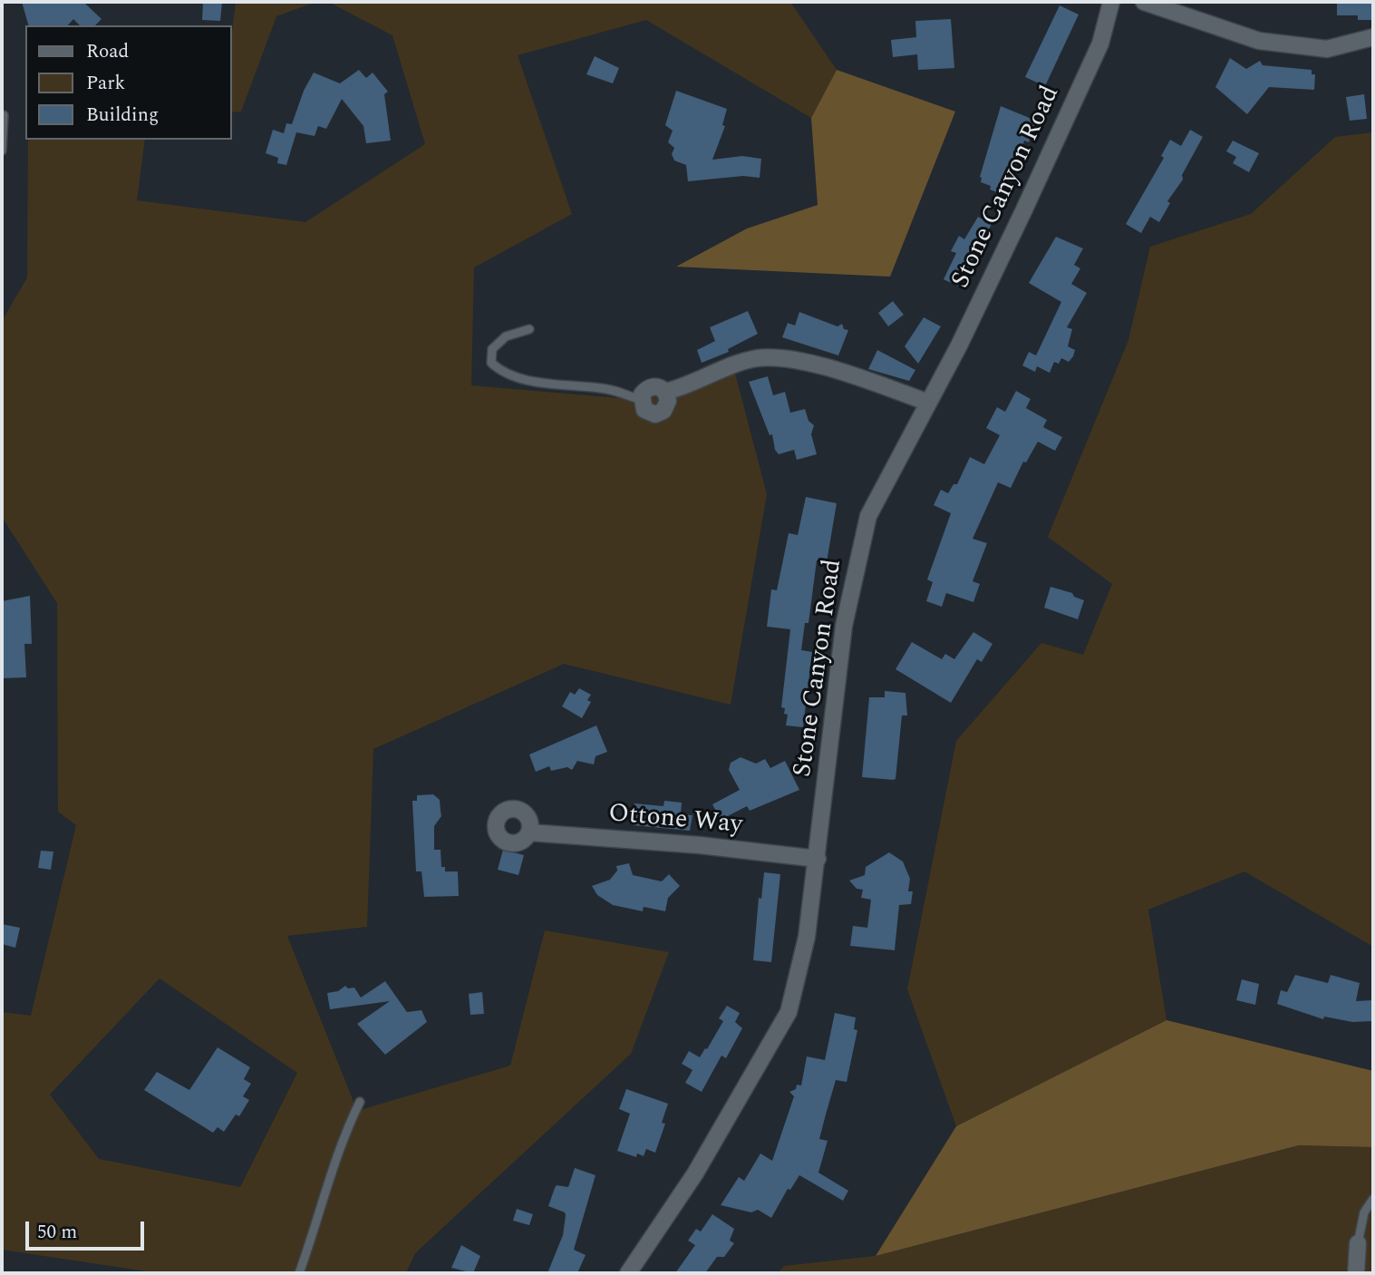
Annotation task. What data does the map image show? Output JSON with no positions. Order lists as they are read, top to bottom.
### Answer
{
  "streets": {
    "street": ["Stone Canyon Road", "Ottone Way"]
  },
  "crossings": [
    ["Stone Canyon Road", "Ottone Way"]
  ],
  "legend": ["Road", "Park", "Building"],
  "scale_bar": "50 m"
}
